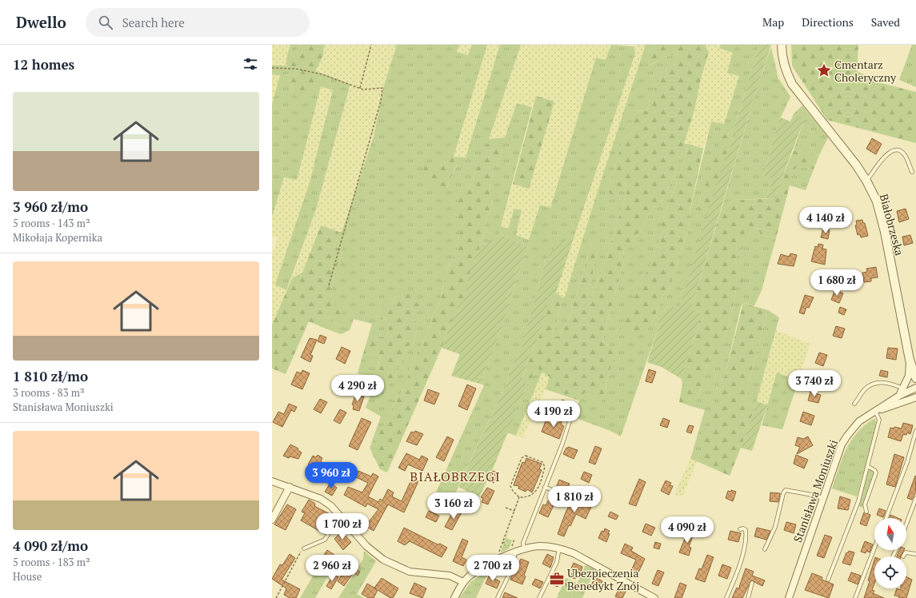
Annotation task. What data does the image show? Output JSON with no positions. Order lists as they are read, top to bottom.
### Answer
{
  "streets": {
    "street": ["Białobrzeska", "Stanisława Moniuszki"]
  },
  "crossings": [
    ["Białobrzeska", "Stanisława Moniuszki"]
  ],
  "districts": ["BIAŁOBRZEGI"],
  "places": {
    "place": ["Cmentarz Choleryczny"],
    "office": ["Ubezpieczenia Benedykt Znój"]
  },
  "north": "top",
  "page": {
    "header": "Dwello",
    "search": "Search here",
    "nav": ["Map", "Directions", "Saved"],
    "heading": "12 homes",
    "list": [
      {
        "name": "3 960 zł/mo",
        "note": "5 rooms · 143 m² · Mikołaja Kopernika"
      },
      {
        "name": "1 810 zł/mo",
        "note": "3 rooms · 83 m² · Stanisława Moniuszki"
      },
      {
        "name": "4 090 zł/mo",
        "note": "5 rooms · 183 m² · House"
      }
    ],
    "price": [
      "4 140 zł",
      "1 680 zł",
      "3 740 zł",
      "4 290 zł",
      "4 190 zł",
      "3 960 zł",
      "1 810 zł",
      "3 160 zł",
      "1 700 zł",
      "4 090 zł",
      "2 960 zł",
      "2 700 zł"
    ]
  }
}
